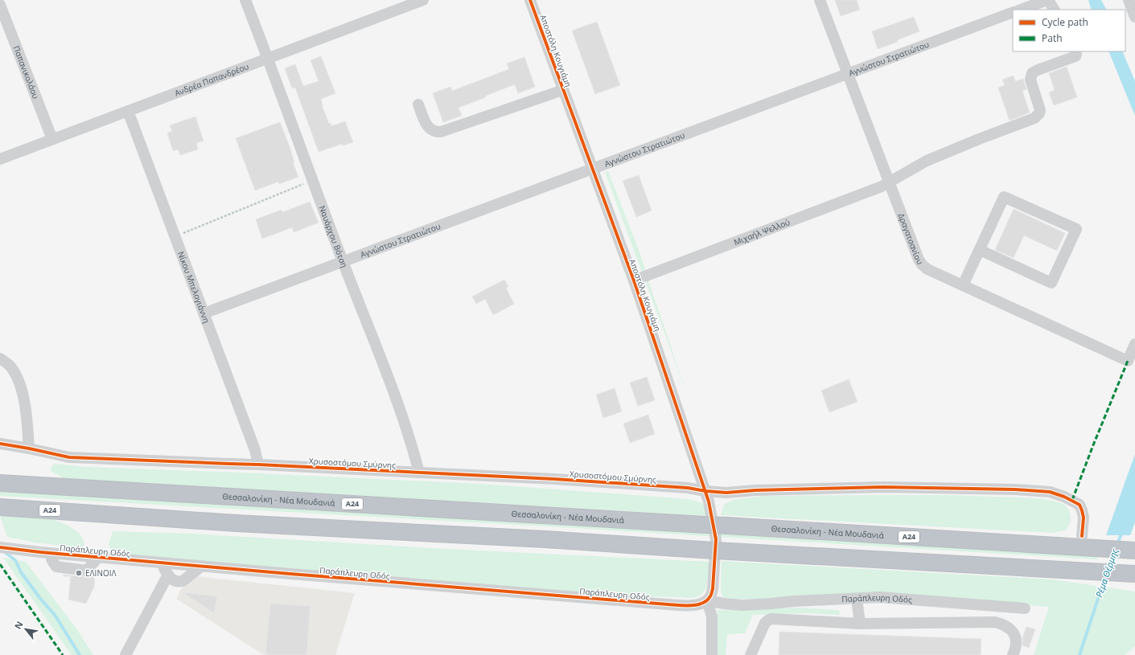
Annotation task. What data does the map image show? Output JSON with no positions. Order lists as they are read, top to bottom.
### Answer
{
  "streets": {
    "highway": ["Θεσσαλονίκη - Νέα Μουδανιά", "Α24"],
    "street": [
      "Αποστόλη Κουγιάμη",
      "Αγνώστου Στρατιώτου",
      "Παπανικολάου",
      "Ανδρέα Παπανδρέου",
      "Μιχαήλ Ψελλού",
      "Ναυάρχου Βότση",
      "Δραγατσανίου",
      "Νίκου Μπελογιάννη",
      "Χρυσοστόμου Σμύρνης",
      "Παράπλευρη Οδός"
    ]
  },
  "crossings": [
    ["Αποστόλη Κουγιάμη", "Αγνώστου Στρατιώτου"],
    ["Αποστόλη Κουγιάμη", "Μιχαήλ Ψελλού"],
    ["Αποστόλη Κουγιάμη", "Χρυσοστόμου Σμύρνης"],
    ["Αποστόλη Κουγιάμη", "Παράπλευρη Οδός"],
    ["Αγνώστου Στρατιώτου", "Ναυάρχου Βότση"],
    ["Αγνώστου Στρατιώτου", "Δραγατσανίου"],
    ["Αγνώστου Στρατιώτου", "Νίκου Μπελογιάννη"],
    ["Παπανικολάου", "Ανδρέα Παπανδρέου"],
    ["Ανδρέα Παπανδρέου", "Ναυάρχου Βότση"],
    ["Ανδρέα Παπανδρέου", "Νίκου Μπελογιάννη"],
    ["Μιχαήλ Ψελλού", "Δραγατσανίου"],
    ["Ναυάρχου Βότση", "Χρυσοστόμου Σμύρνης"],
    ["Νίκου Μπελογιάννη", "Χρυσοστόμου Σμύρνης"],
    ["Χρυσοστόμου Σμύρνης", "Θεσσαλονίκη - Νέα Μουδανιά"]
  ],
  "water": ["Ρέμα Θέρμης"],
  "places": ["ΕΛΙΝΟΙΛ"],
  "legend": ["Cycle path", "Path"],
  "north": "top left"
}
